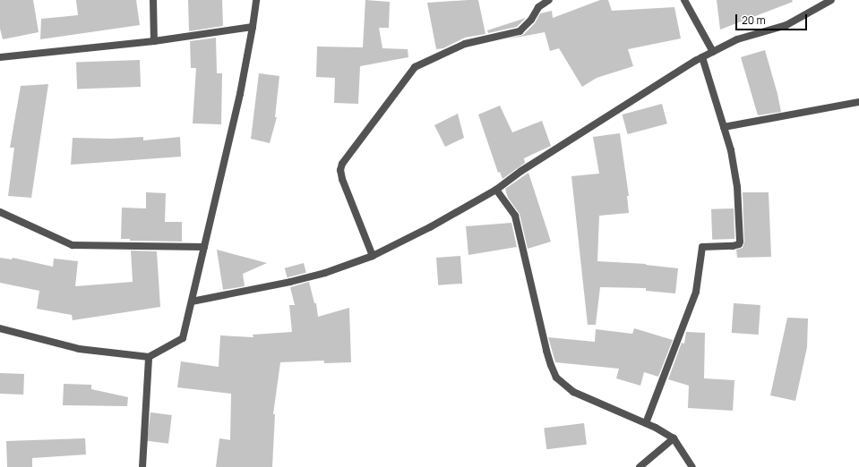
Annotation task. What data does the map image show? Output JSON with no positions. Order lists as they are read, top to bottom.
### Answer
{
  "scale_bar": "20 m"
}
